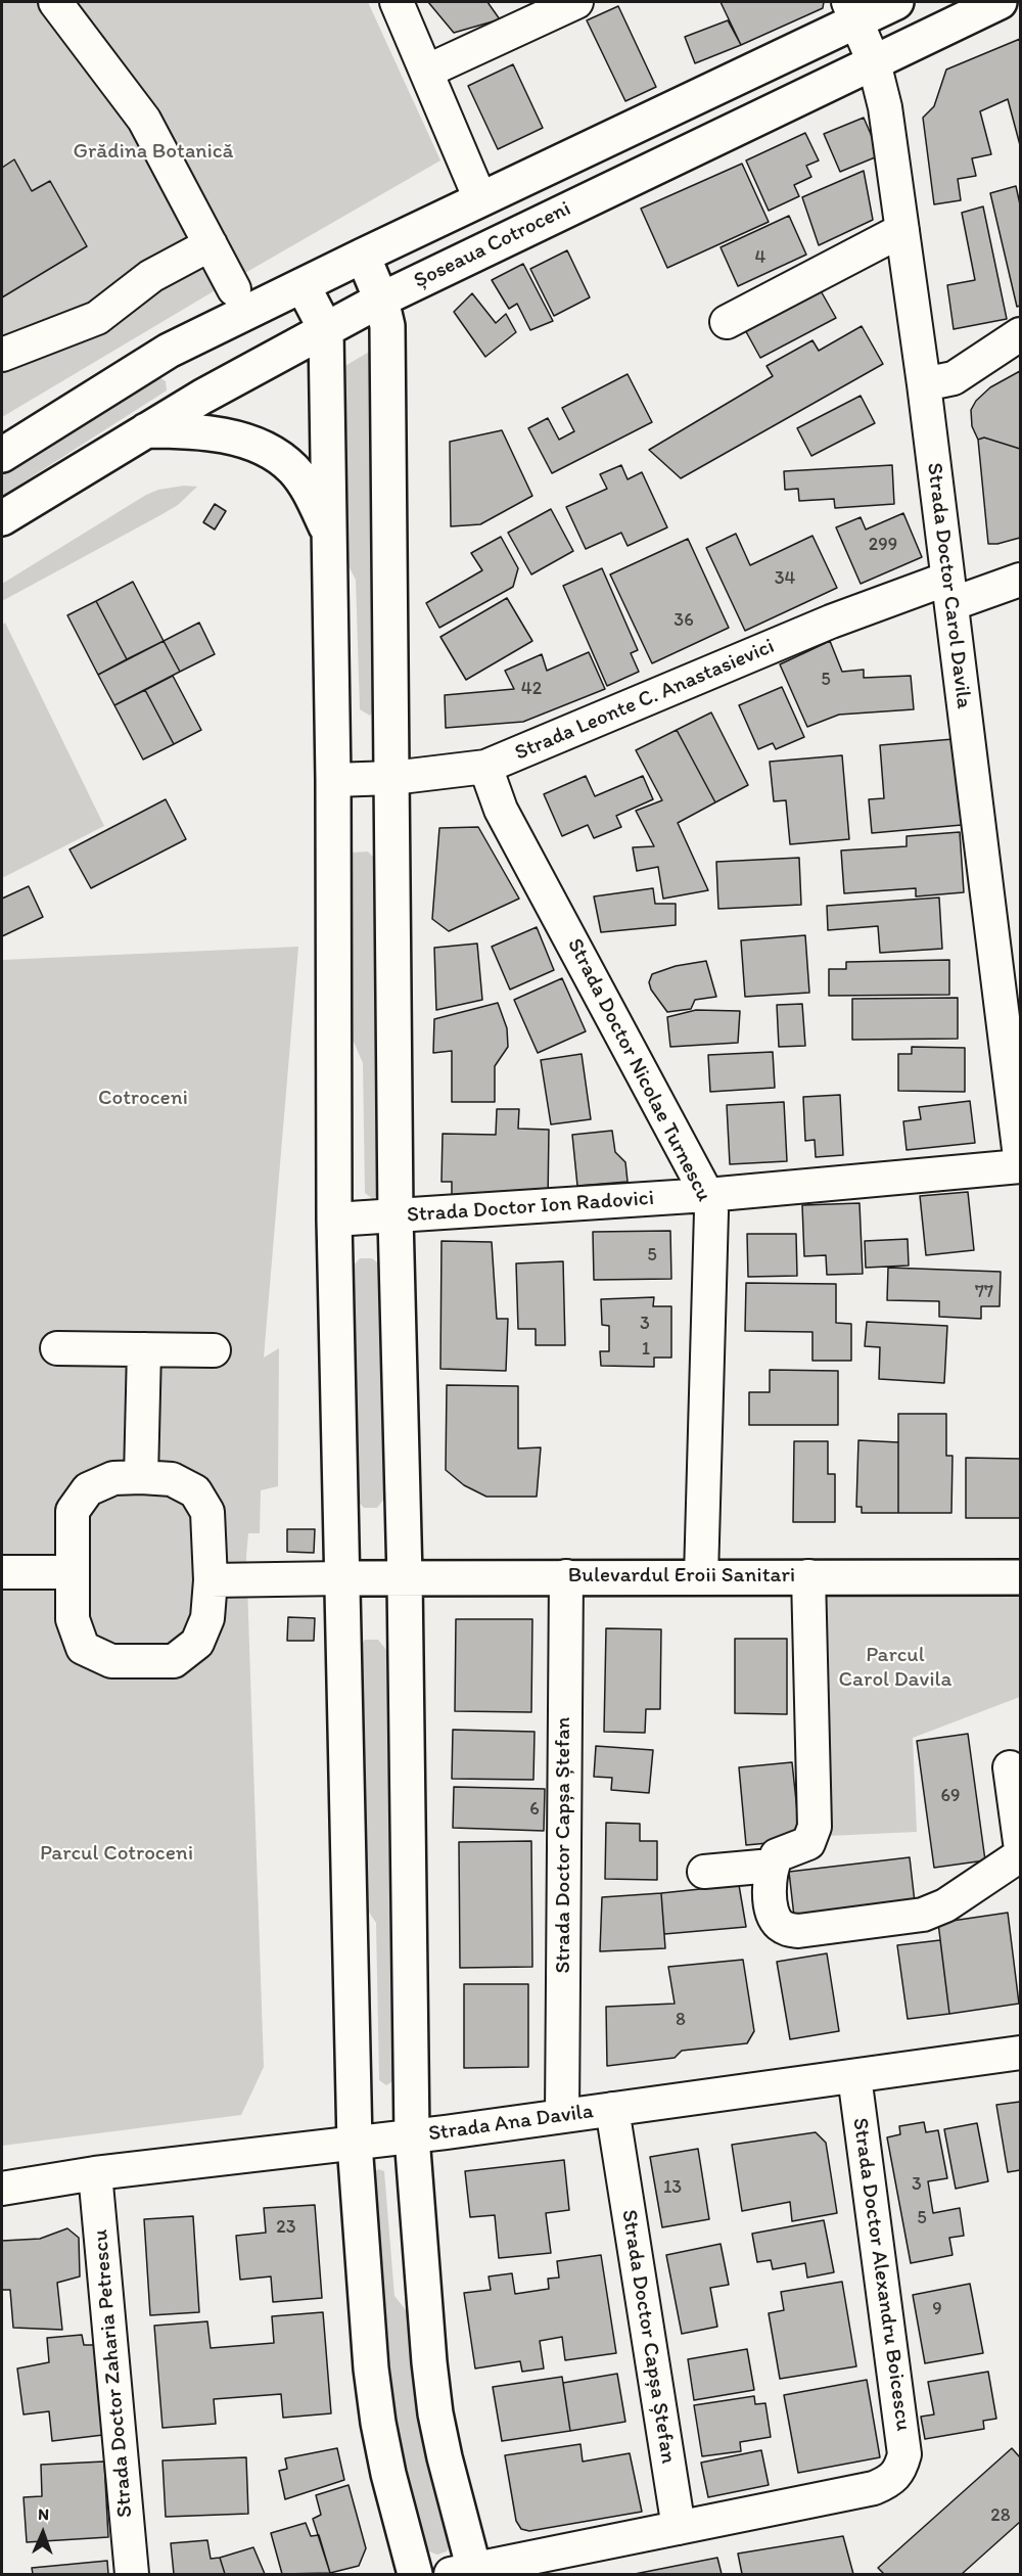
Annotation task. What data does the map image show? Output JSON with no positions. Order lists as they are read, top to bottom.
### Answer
{
  "streets": {
    "main road": ["Șoseaua Cotroceni", "Bulevardul Eroii Sanitari"],
    "street": [
      "Strada Doctor Carol Davila",
      "Strada Leonte C. Anastasievici",
      "Strada Doctor Nicolae Turnescu",
      "Strada Doctor Ion Radovici",
      "Strada Doctor Capșa Ștefan",
      "Strada Ana Davila",
      "Strada Doctor Alexandru Boicescu",
      "Strada Doctor Zaharia Petrescu"
    ]
  },
  "crossings": [
    ["Șoseaua Cotroceni", "Strada Doctor Carol Davila"],
    ["Strada Doctor Carol Davila", "Strada Leonte C. Anastasievici"],
    ["Strada Leonte C. Anastasievici", "Strada Doctor Nicolae Turnescu"],
    ["Strada Doctor Nicolae Turnescu", "Strada Doctor Ion Radovici"],
    ["Strada Doctor Nicolae Turnescu", "Bulevardul Eroii Sanitari"],
    ["Bulevardul Eroii Sanitari", "Strada Doctor Capșa Ștefan"],
    ["Strada Doctor Capșa Ștefan", "Strada Ana Davila"],
    ["Strada Doctor Capșa Ștefan", "Strada Doctor Alexandru Boicescu"],
    ["Strada Ana Davila", "Strada Doctor Alexandru Boicescu"],
    ["Strada Ana Davila", "Strada Doctor Zaharia Petrescu"]
  ],
  "parks": [
    "Grădina Botanică",
    "Cotroceni",
    "Parcul Carol Davila",
    "Parcul Cotroceni"
  ],
  "house_numbers": [
    "4",
    "299",
    "34",
    "36",
    "5",
    "42",
    "5",
    "77",
    "3",
    "1",
    "69",
    "6",
    "8",
    "3",
    "13",
    "5",
    "23",
    "9",
    "28"
  ],
  "north": "top"
}
